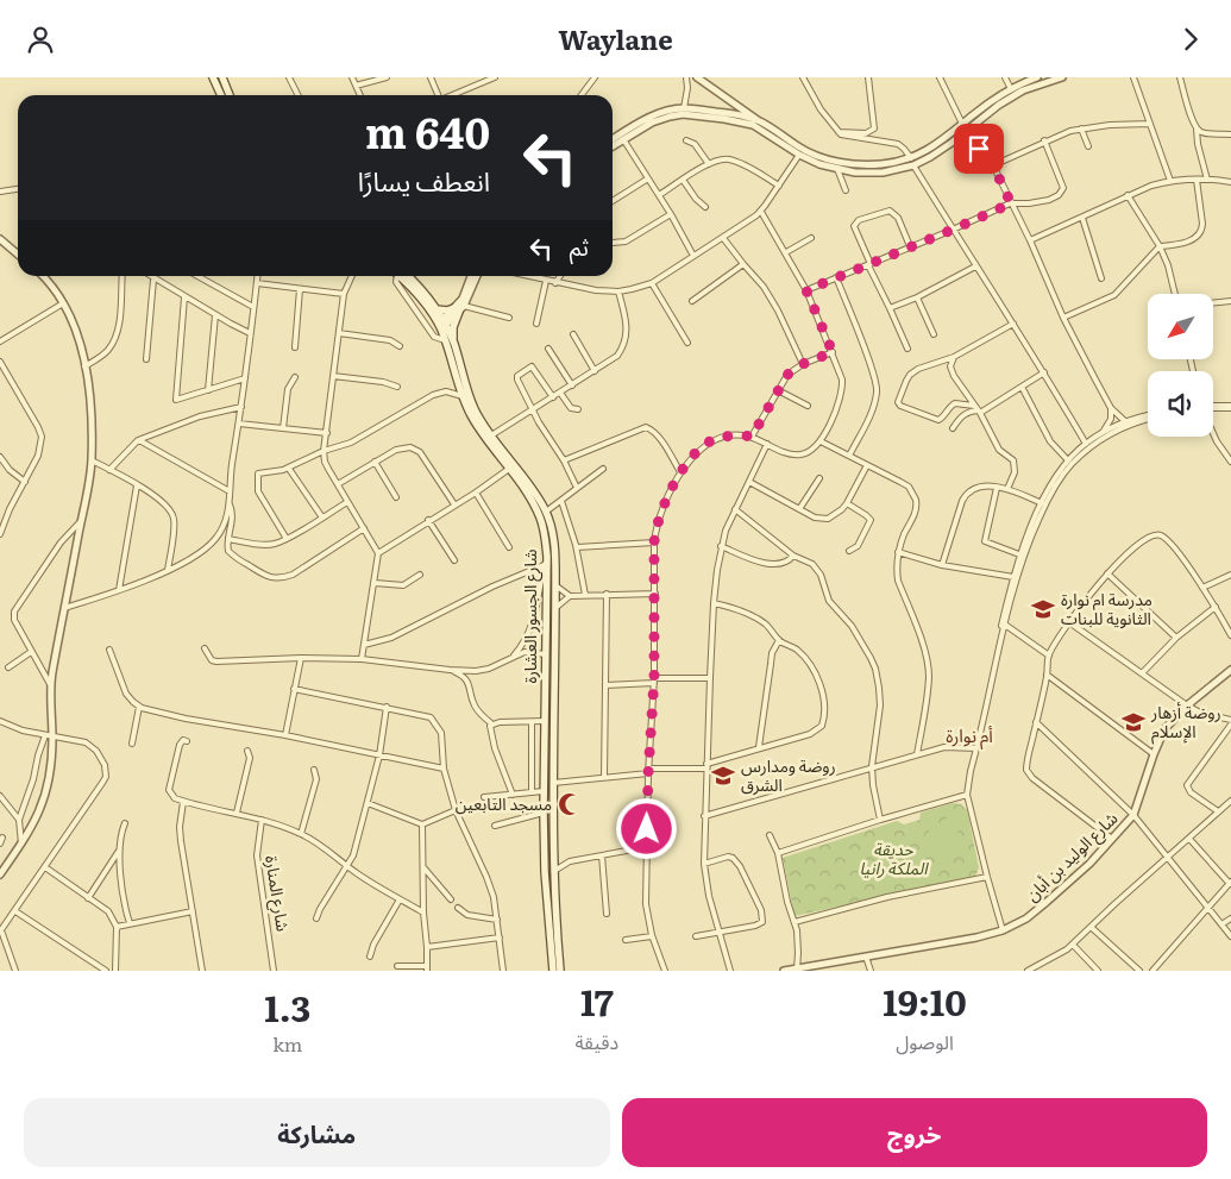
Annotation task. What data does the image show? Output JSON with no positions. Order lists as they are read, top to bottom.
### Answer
{
  "streets": {
    "main road": ["شارع الجسور العشارة"],
    "street": ["شارع الوليد بن أبان", "شارع المنارة"]
  },
  "districts": ["أم نوارة"],
  "parks": ["حديقة الملكة رانيا"],
  "places": {
    "school or university": ["مدرسة ام نوارة الثانوية للبنات", "روضة أزهار الإسلام", "روضة ومدارس الشرق"],
    "mosque": ["مسجد التابعين"]
  },
  "north": "bottom left",
  "page": {
    "header": "Waylane",
    "turn": ["640 m", "انعطف يسارًا"],
    "then": "ثم",
    "eta": [
      "19:10",
      "الوصول",
      "17",
      "دقيقة",
      "1.3",
      "km"
    ],
    "buttons": ["خروج", "مشاركة"]
  }
}
